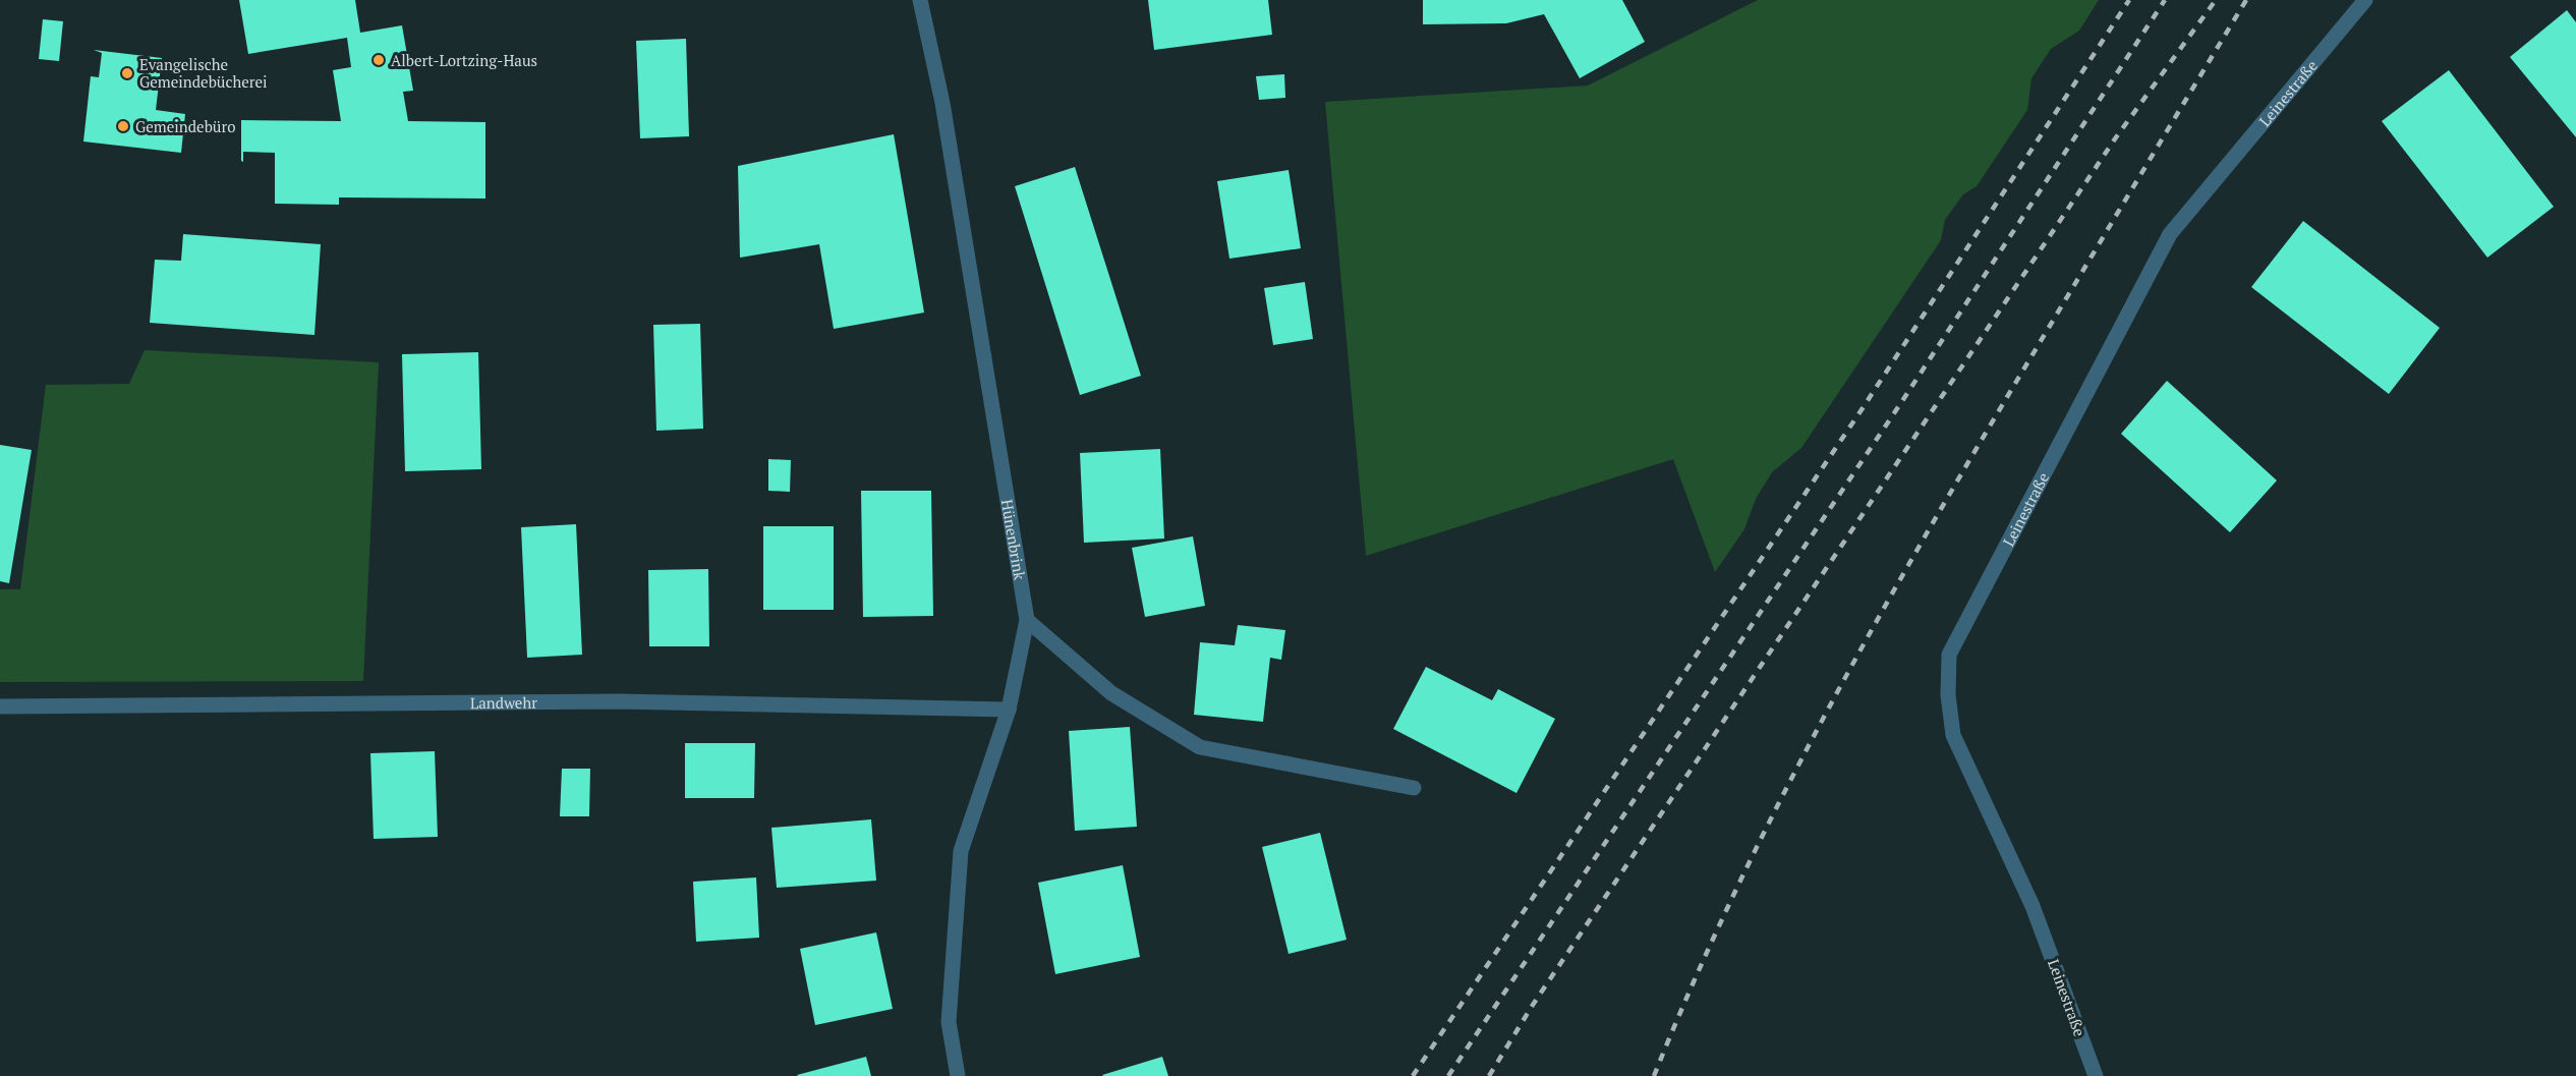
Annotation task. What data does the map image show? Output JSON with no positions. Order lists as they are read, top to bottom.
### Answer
{
  "streets": {
    "street": ["Leinestraße", "Hünenbrink", "Landwehr"]
  },
  "crossings": [
    ["Hünenbrink", "Landwehr"]
  ],
  "places": ["Albert-Lortzing-Haus", "Evangelische Gemeindebücherei", "Gemeindebüro"]
}
